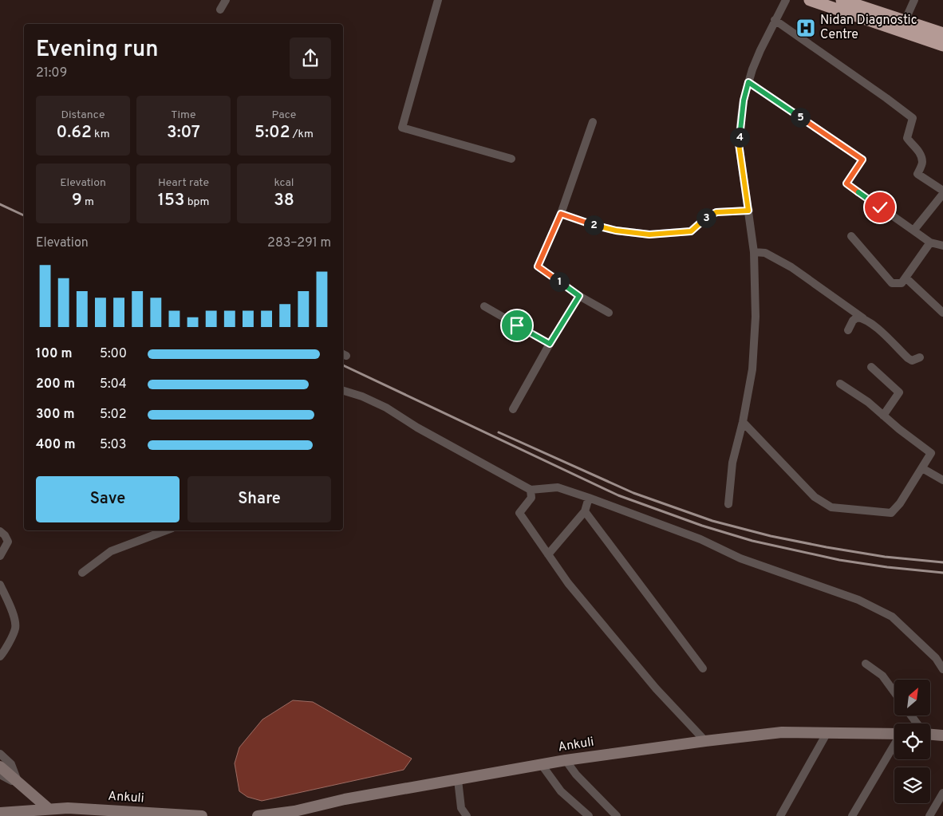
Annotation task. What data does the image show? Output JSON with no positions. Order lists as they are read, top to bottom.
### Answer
{
  "streets": {
    "main road": ["Ankuli"]
  },
  "places": {
    "hospital": ["Nidan Diagnostic Centre"]
  },
  "north": "top right",
  "page": {
    "heading": ["Evening run", "21:09"],
    "stats": [
      ["Distance", "0.62 km"],
      ["Time", "3:07"],
      ["Pace", "5:02 /km"],
      ["Elevation", "9 m"],
      ["Heart rate", "153 bpm"],
      ["kcal", "38"]
    ],
    "pins": [
      "5",
      "4",
      "3",
      "2",
      "1"
    ],
    "chart": ["Elevation", "283–291 m"],
    "list": [
      {
        "name": "100 m",
        "note": "5:00"
      },
      {
        "name": "200 m",
        "note": "5:04"
      },
      {
        "name": "300 m",
        "note": "5:02"
      },
      {
        "name": "400 m",
        "note": "5:03"
      }
    ],
    "buttons": ["Save", "Share"]
  }
}
